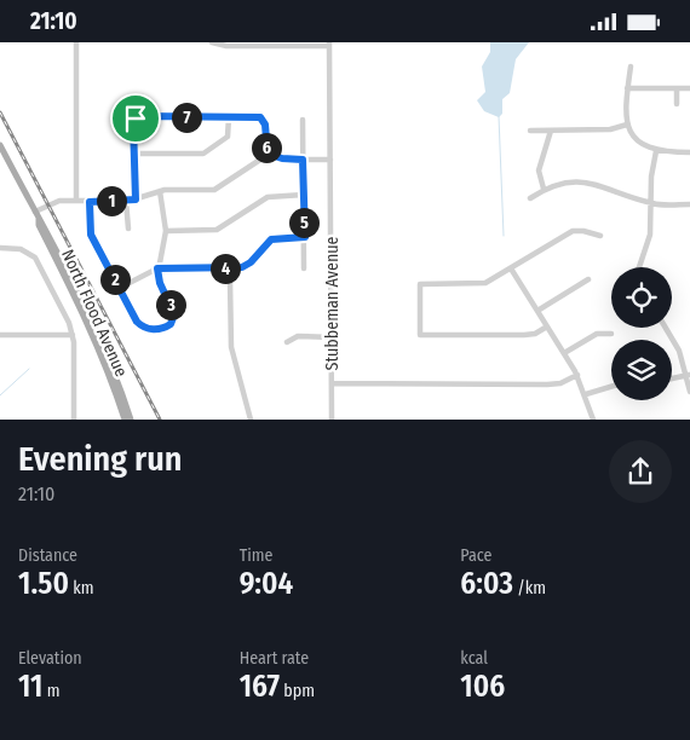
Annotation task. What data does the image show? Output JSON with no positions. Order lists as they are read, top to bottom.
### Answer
{
  "streets": {
    "main road": ["North Flood Avenue"],
    "street": ["Stubbeman Avenue"]
  },
  "page": {
    "status": "21:10",
    "pins": [
      "7",
      "6",
      "1",
      "5",
      "4",
      "2",
      "3"
    ],
    "heading": ["Evening run", "21:10"],
    "stats": [
      ["Distance", "1.50 km"],
      ["Time", "9:04"],
      ["Pace", "6:03 /km"],
      ["Elevation", "11 m"],
      ["Heart rate", "167 bpm"],
      ["kcal", "106"]
    ]
  }
}
